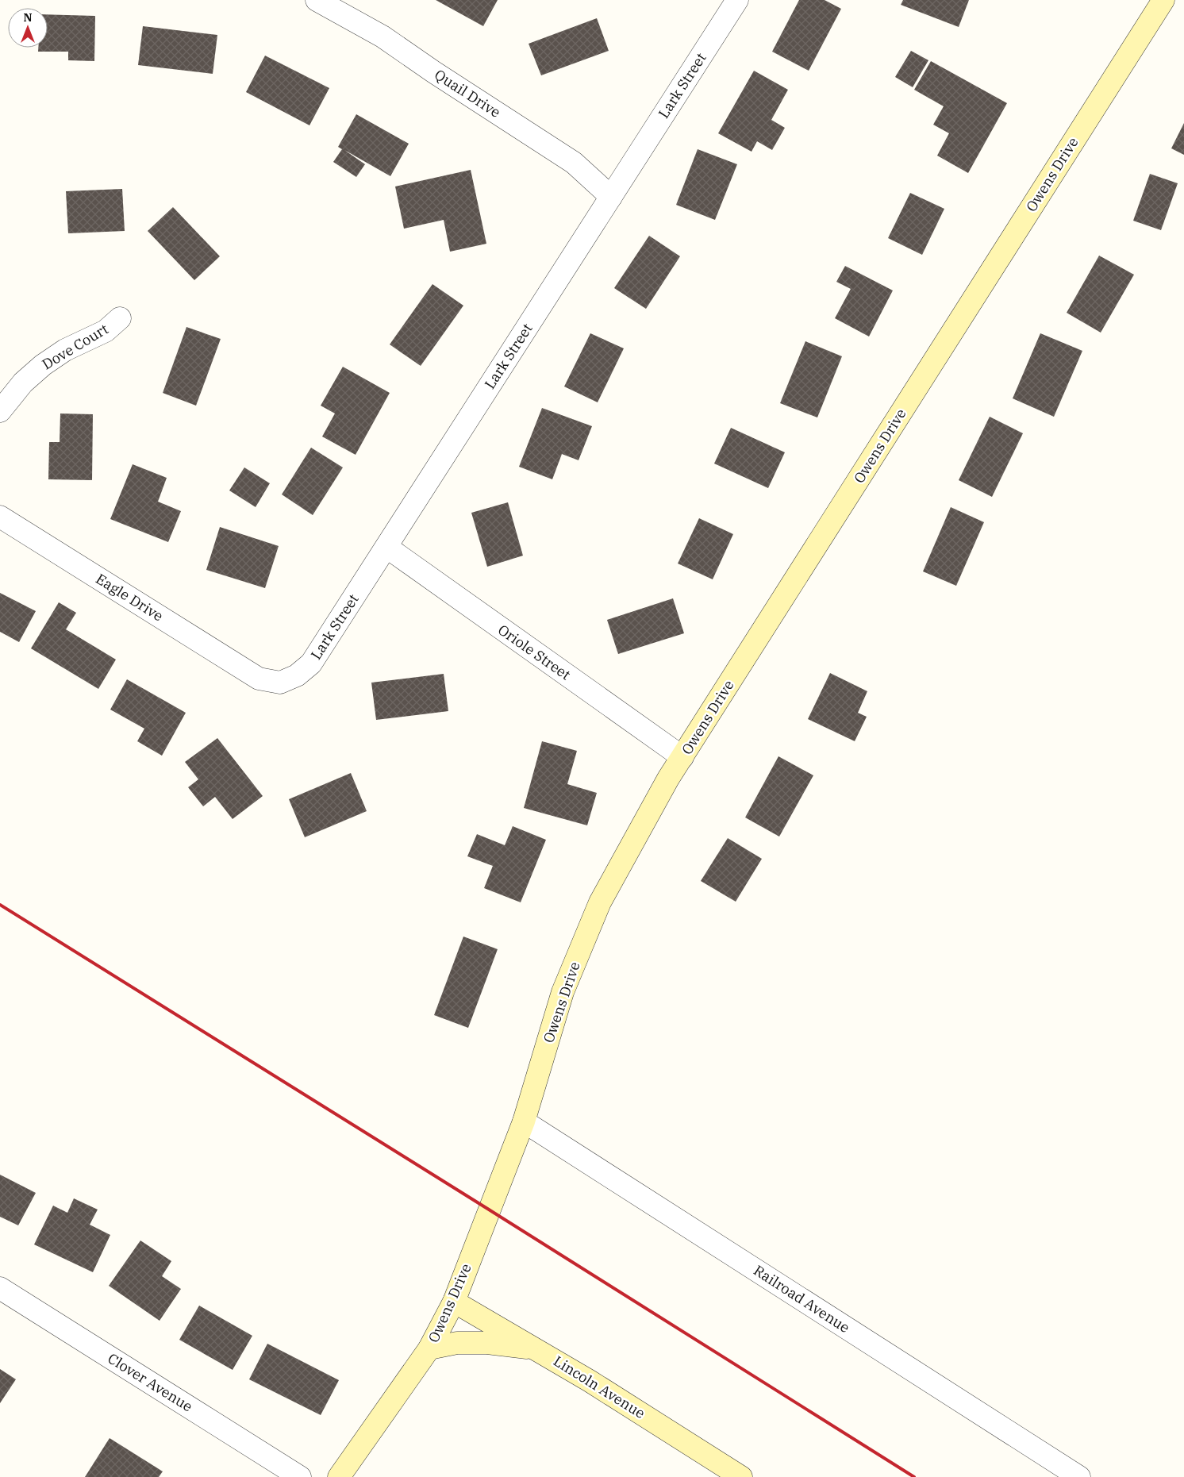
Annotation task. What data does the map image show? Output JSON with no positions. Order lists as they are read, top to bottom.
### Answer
{
  "streets": {
    "street": [
      "Lark Street",
      "Quail Drive",
      "Owens Drive",
      "Dove Court",
      "Eagle Drive",
      "Oriole Street",
      "Railroad Avenue",
      "Clover Avenue",
      "Lincoln Avenue"
    ]
  },
  "crossings": [
    ["Lark Street", "Quail Drive"],
    ["Lark Street", "Eagle Drive"],
    ["Lark Street", "Oriole Street"],
    ["Owens Drive", "Oriole Street"],
    ["Owens Drive", "Railroad Avenue"],
    ["Owens Drive", "Lincoln Avenue"]
  ],
  "north": "top"
}
